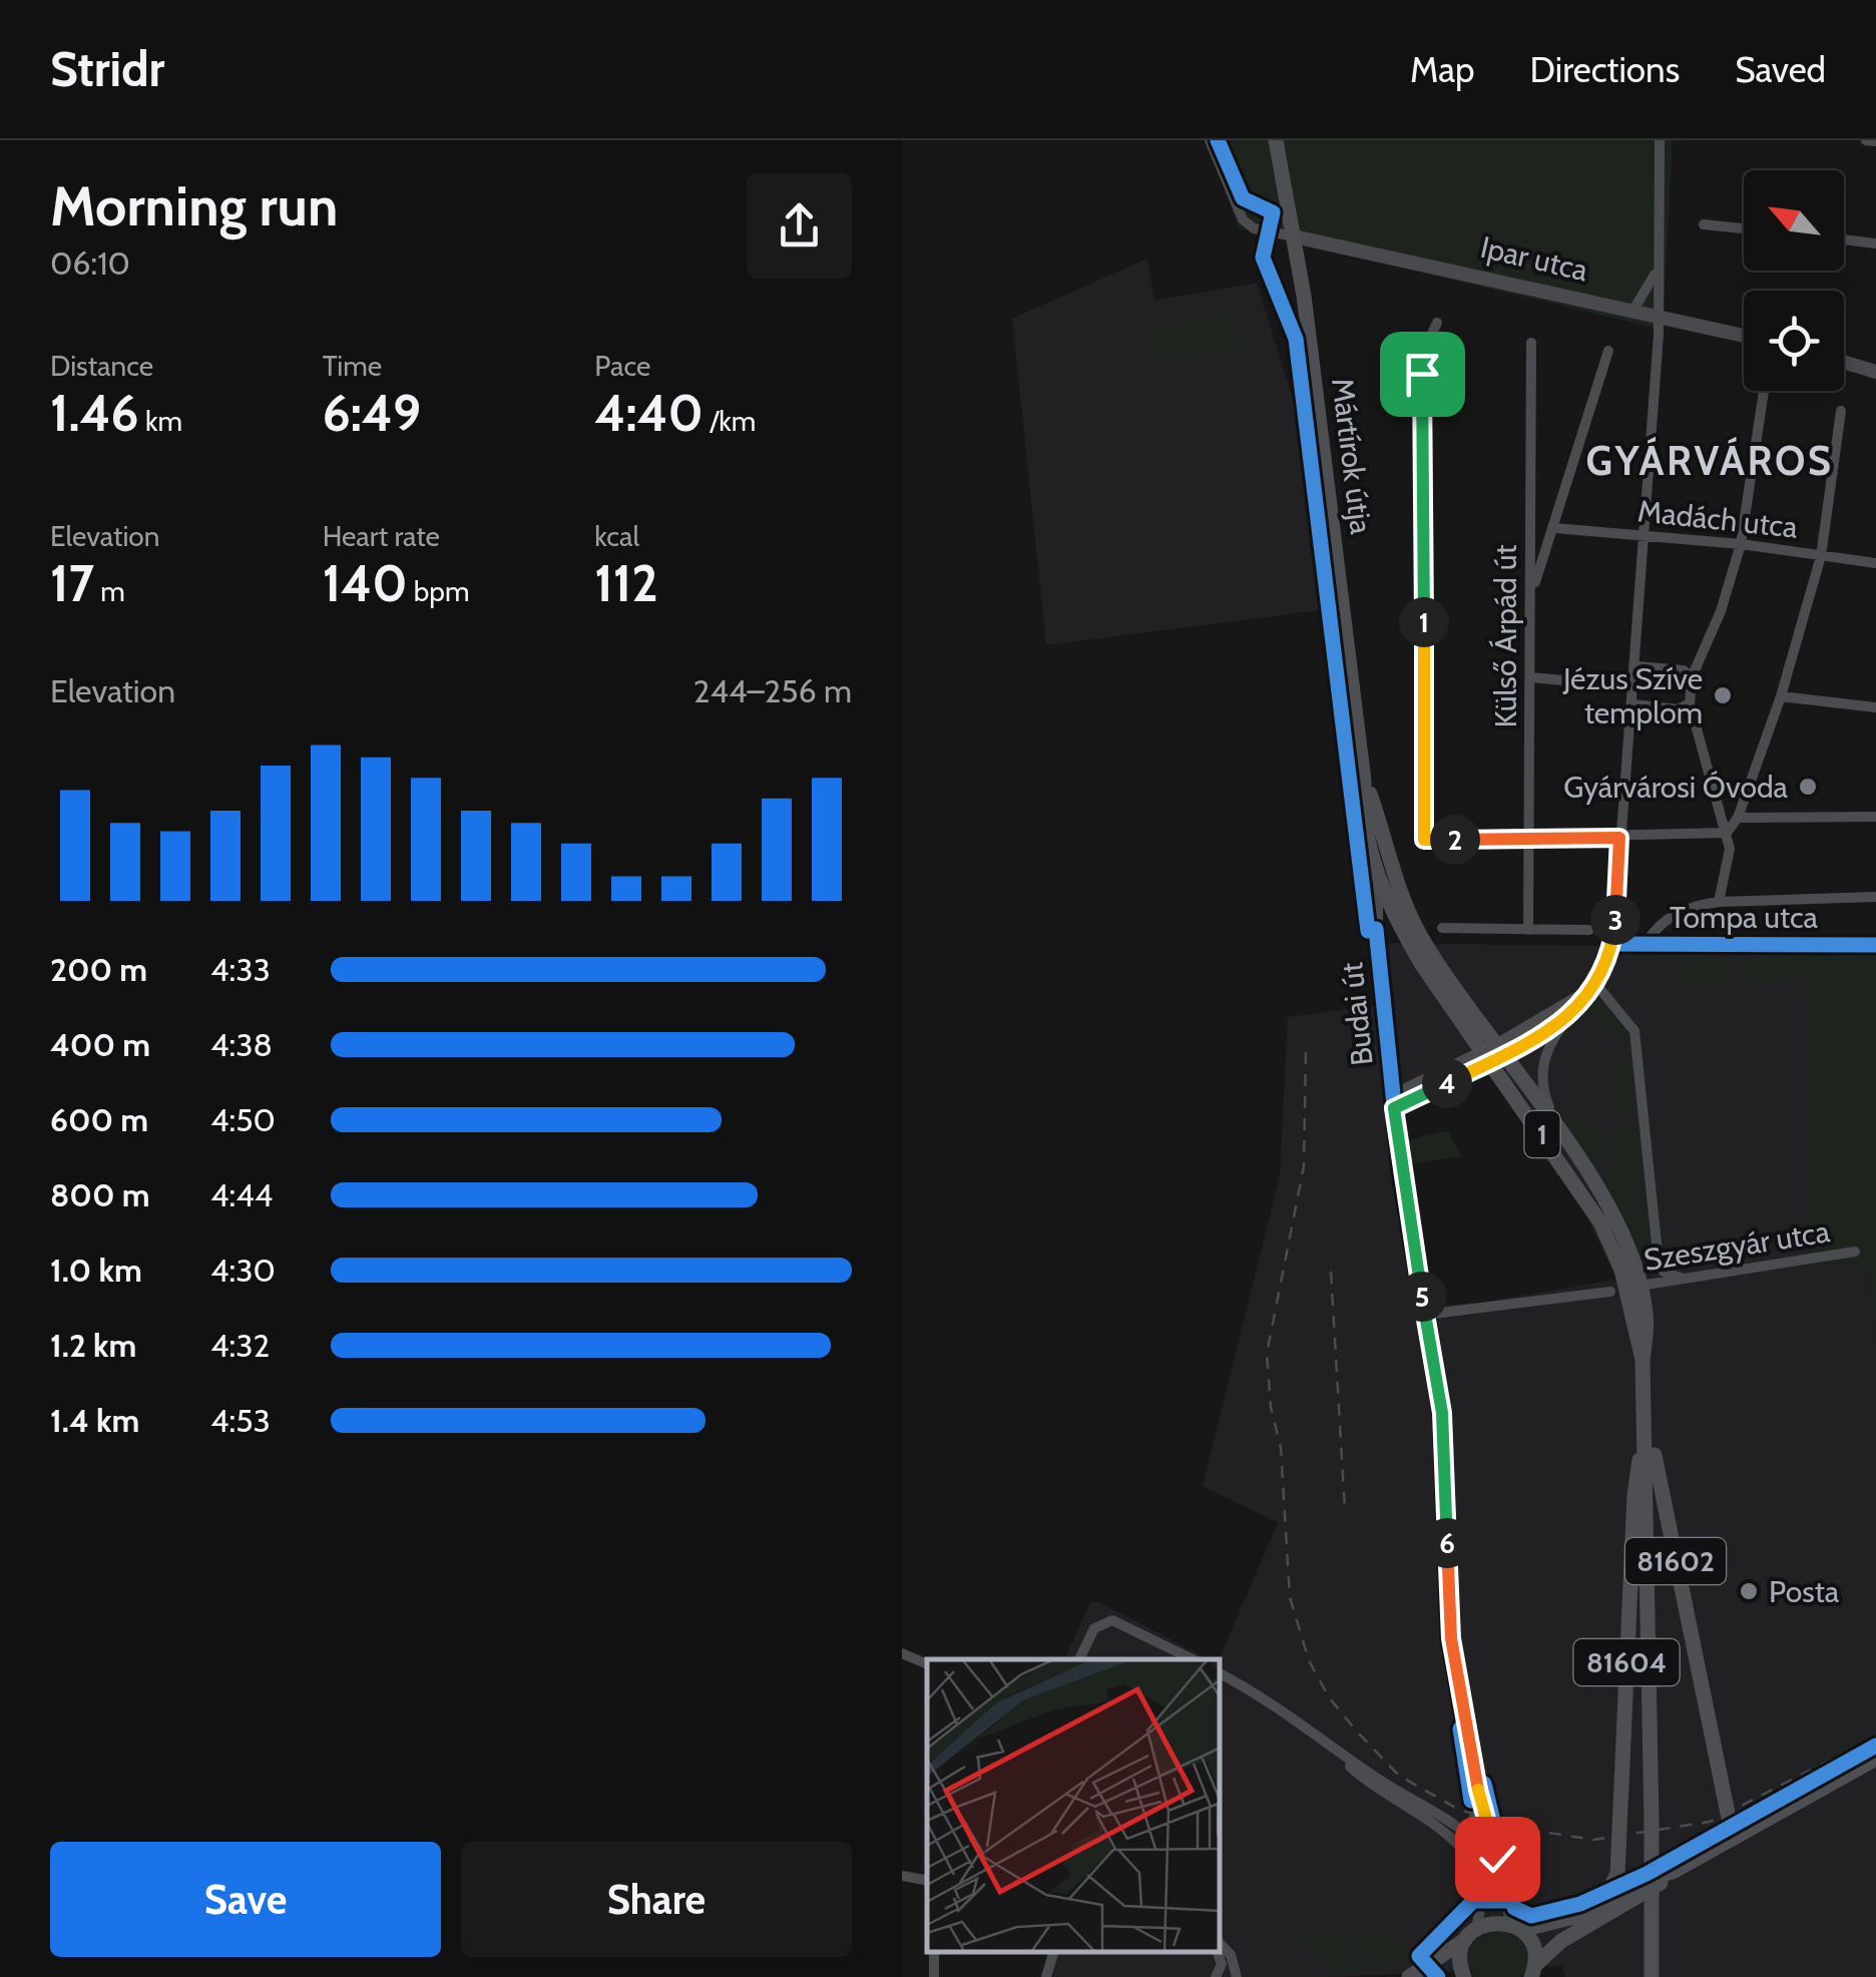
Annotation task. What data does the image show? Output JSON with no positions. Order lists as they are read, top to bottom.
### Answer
{
  "streets": {
    "main road": [
      "Mártírok útja",
      "1",
      "81602",
      "81604"
    ],
    "street": [
      "Ipar utca",
      "Madách utca",
      "Külső Árpád út",
      "Tompa utca",
      "Budai út",
      "Szeszgyár utca"
    ]
  },
  "crossings": [
    ["Ipar utca", "Mártírok útja"],
    ["Mártírok útja", "Budai út"],
    ["Mártírok útja", "1"],
    ["Budai út", "Szeszgyár utca"],
    ["1", "Szeszgyár utca"],
    ["1", "81602"],
    ["1", "81604"],
    ["81602", "81604"]
  ],
  "districts": ["GYÁRVÁROS"],
  "places": ["Jézus Szíve templom", "Gyárvárosi Óvoda", "Posta"],
  "north": "top left",
  "page": {
    "header": "Stridr",
    "nav": ["Map", "Directions", "Saved"],
    "heading": ["Morning run", "06:10"],
    "stats": [
      ["Distance", "1.46 km"],
      ["Time", "6:49"],
      ["Pace", "4:40 /km"],
      ["Elevation", "17 m"],
      ["Heart rate", "140 bpm"],
      ["kcal", "112"]
    ],
    "pins": [
      "1",
      "2",
      "3",
      "4",
      "5",
      "6"
    ],
    "chart": ["Elevation", "244–256 m"],
    "list": [
      {
        "name": "200 m",
        "note": "4:33"
      },
      {
        "name": "400 m",
        "note": "4:38"
      },
      {
        "name": "600 m",
        "note": "4:50"
      },
      {
        "name": "800 m",
        "note": "4:44"
      },
      {
        "name": "1.0 km",
        "note": "4:30"
      },
      {
        "name": "1.2 km",
        "note": "4:32"
      },
      {
        "name": "1.4 km",
        "note": "4:53"
      }
    ],
    "buttons": ["Save", "Share"]
  }
}
